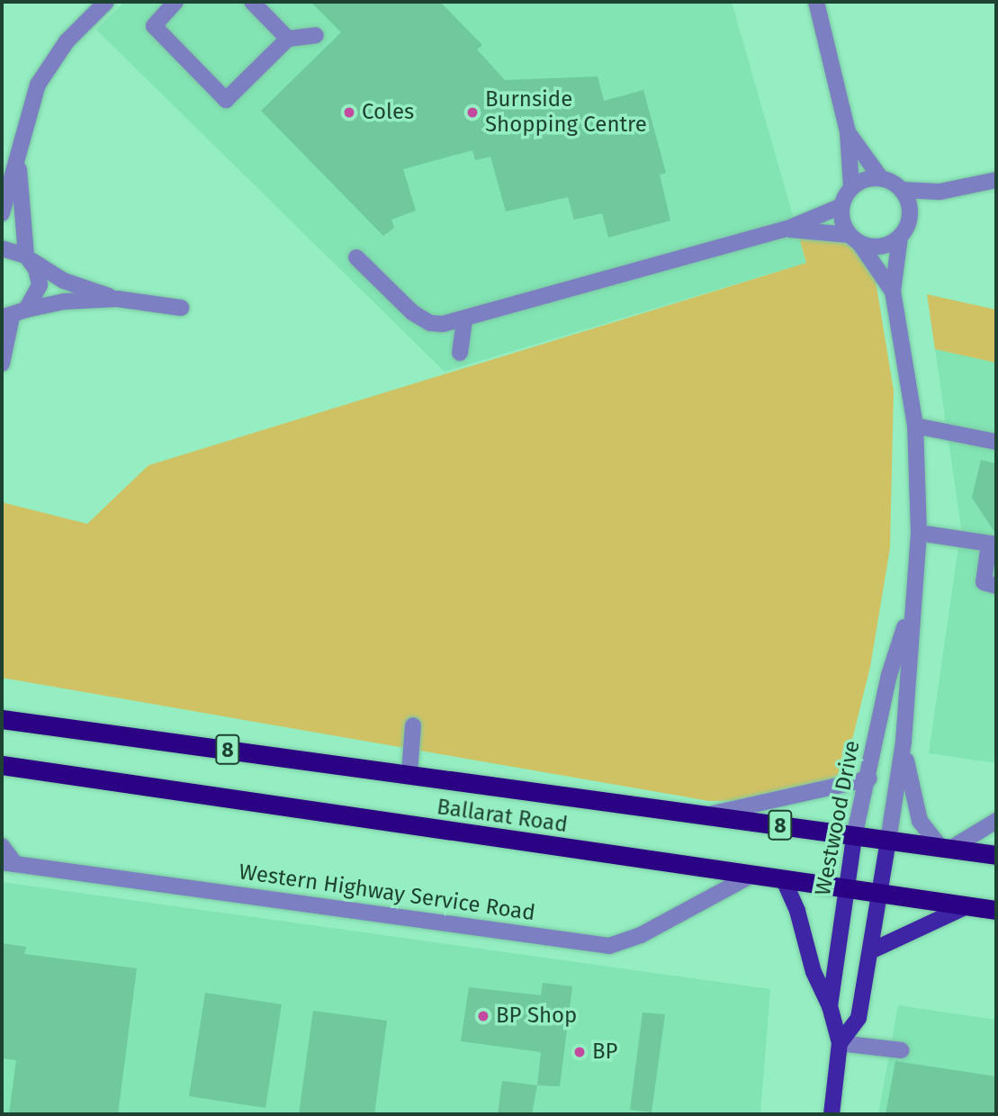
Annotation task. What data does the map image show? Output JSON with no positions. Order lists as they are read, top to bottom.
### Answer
{
  "streets": {
    "highway": ["8", "Ballarat Road"],
    "main road": ["Westwood Drive"],
    "street": ["Western Highway Service Road"]
  },
  "crossings": [
    ["Ballarat Road", "Westwood Drive"],
    ["Ballarat Road", "Western Highway Service Road"]
  ],
  "places": [
    "Coles",
    "Burnside Shopping Centre",
    "BP Shop",
    "BP"
  ]
}
